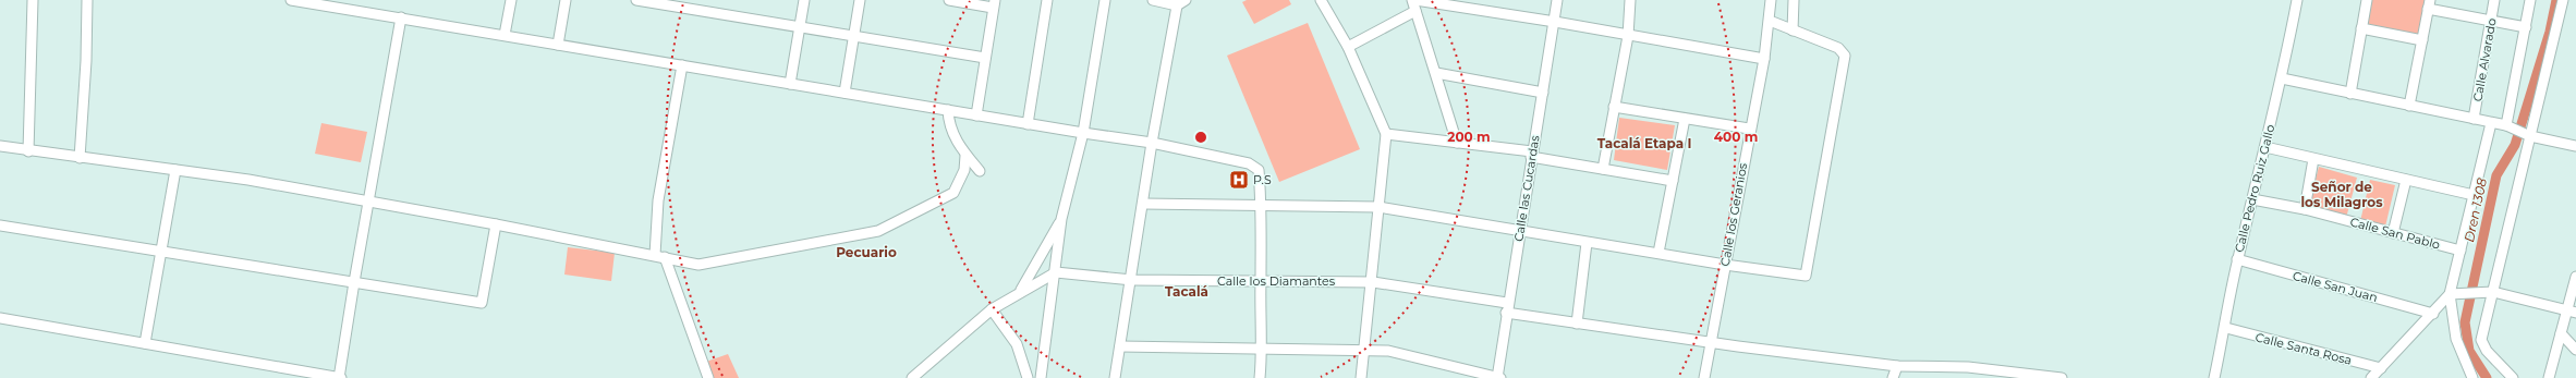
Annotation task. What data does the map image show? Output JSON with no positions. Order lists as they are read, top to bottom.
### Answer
{
  "streets": {
    "street": [
      "Calle Alvarado",
      "Calle las Cucardas",
      "Calle Pedro Ruiz Gallo",
      "Calle los Geranios",
      "Calle San Pablo",
      "Calle los Diamantes",
      "Calle San Juan",
      "Calle Santa Rosa"
    ]
  },
  "crossings": [
    ["Calle las Cucardas", "Calle los Diamantes"],
    ["Calle Pedro Ruiz Gallo", "Calle San Pablo"],
    ["Calle Pedro Ruiz Gallo", "Calle San Juan"],
    ["Calle Pedro Ruiz Gallo", "Calle Santa Rosa"],
    ["Calle los Geranios", "Calle los Diamantes"]
  ],
  "districts": [
    "Tacalá Etapa I",
    "Señor de los Milagros",
    "Pecuario",
    "Tacalá"
  ],
  "water": ["Dren 1308"],
  "places": {
    "hospital": ["P.S"]
  },
  "rings": ["200 m", "400 m"]
}
